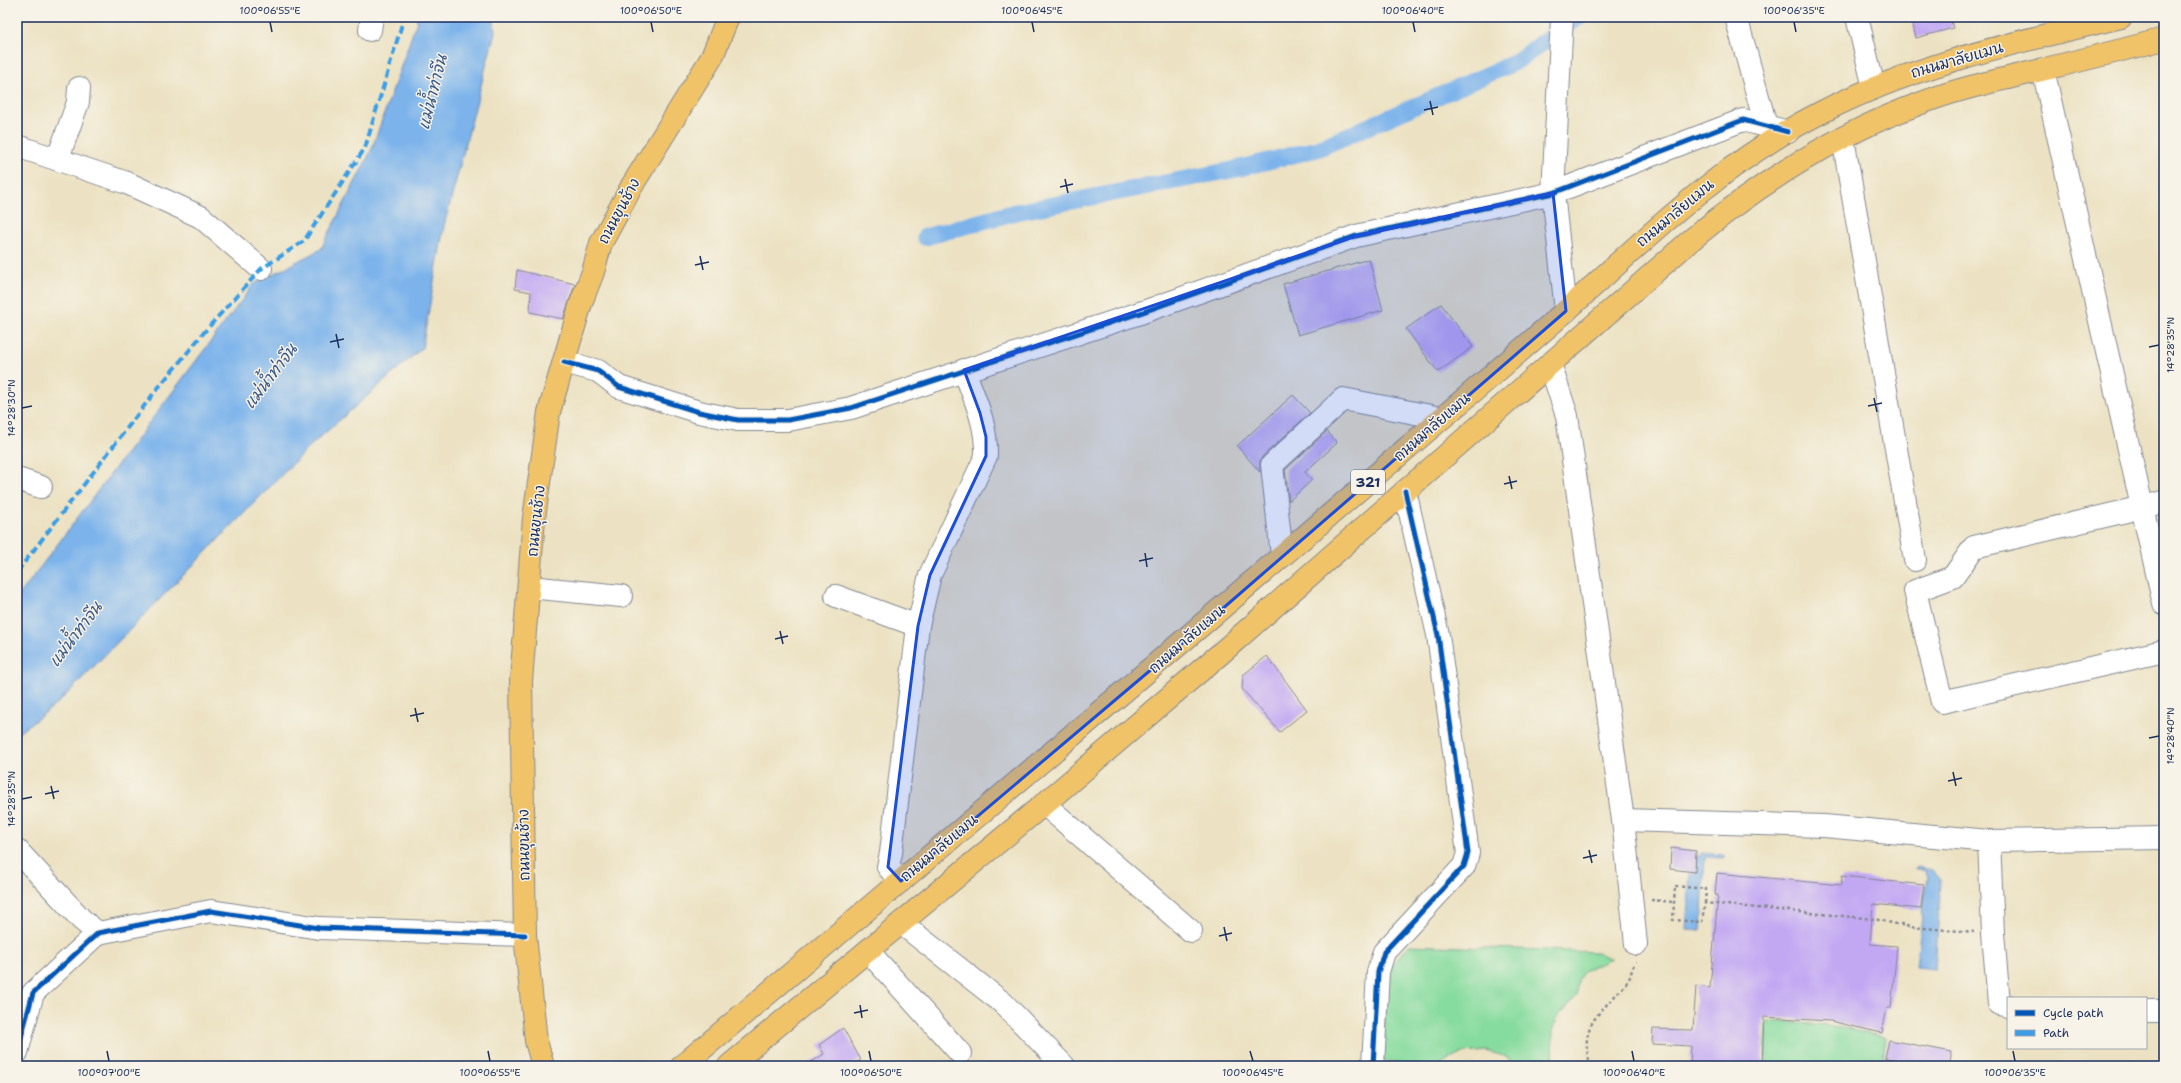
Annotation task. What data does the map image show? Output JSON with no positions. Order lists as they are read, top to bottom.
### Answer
{
  "streets": {
    "main road": ["ถนนมาลัยแมน", "ถนนขุนช้าง", "321"]
  },
  "water": ["แม่น้ำท่าจีน"],
  "legend": ["Cycle path", "Path"],
  "coordinates": [
    "100°06'55\"E",
    "100°06'50\"E",
    "100°06'45\"E",
    "100°06'40\"E",
    "100°06'35\"E",
    "14°28'35\"N",
    "14°28'30\"N",
    "14°28'40\"N",
    "100°07'00\"E"
  ]
}
